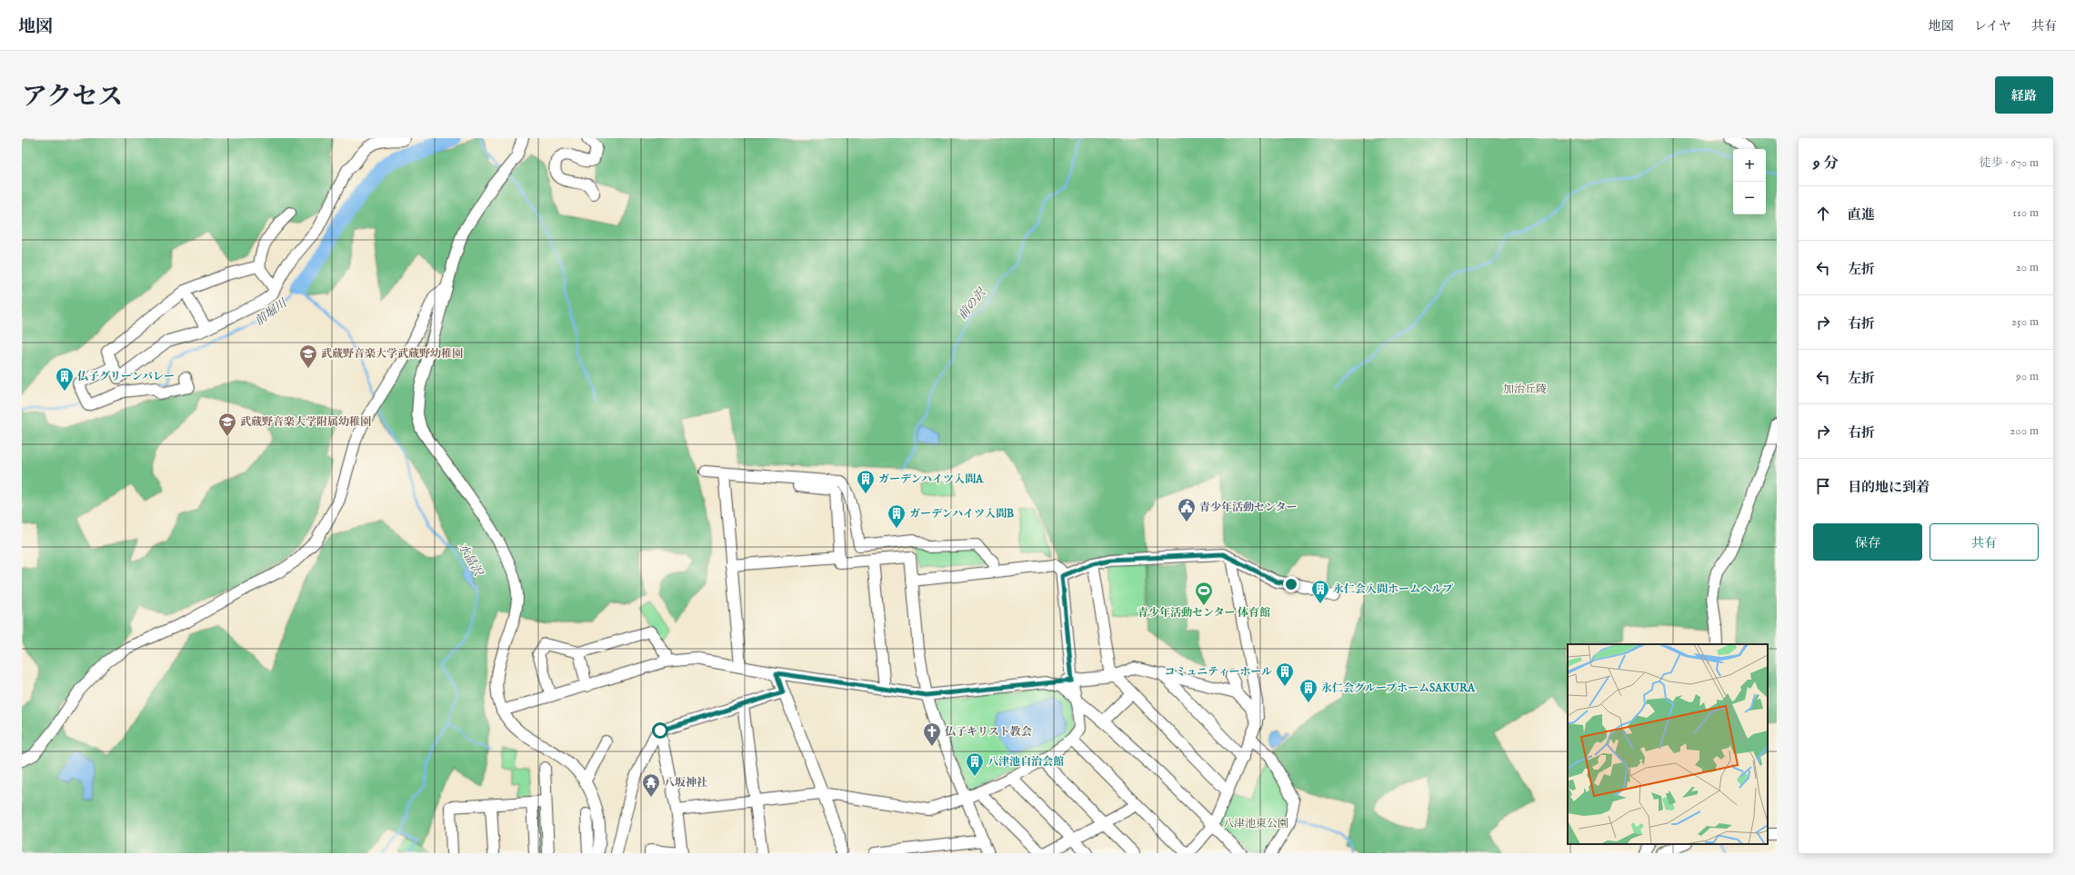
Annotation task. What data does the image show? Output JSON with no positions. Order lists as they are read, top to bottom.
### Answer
{
  "water": ["前の沢", "前堀川", "水晶沢"],
  "parks": ["加治丘陵", "八津池東公園"],
  "places": {
    "school or university": ["武蔵野音楽大学武蔵野幼稚園", "武蔵野音楽大学附属幼稚園"],
    "building": [
      "仏子グリーンバレー",
      "ガーデンハイツ入間A",
      "ガーデンハイツ入間B",
      "永仁会入間ホームヘルプ",
      "コミュニティーホール",
      "永仁会グループホームSAKURA",
      "八津池自治会館"
    ],
    "public building": ["青少年活動センター"],
    "sports": ["青少年活動センター 体育館"],
    "church": ["仏子キリスト教会"],
    "temple": ["八坂神社"]
  },
  "page": {
    "header": "地図",
    "nav": ["地図", "レイヤ", "共有"],
    "title": "アクセス",
    "buttons": [
      "経路",
      ["保存", "共有"]
    ],
    "heading": ["9 分", "徒歩 · 670 m"],
    "map_buttons": ["+", "−"],
    "list": [
      ["直進", "110 m"],
      ["左折", "20 m"],
      ["右折", "250 m"],
      ["左折", "90 m"],
      ["右折", "200 m"],
      "目的地に到着"
    ]
  }
}
